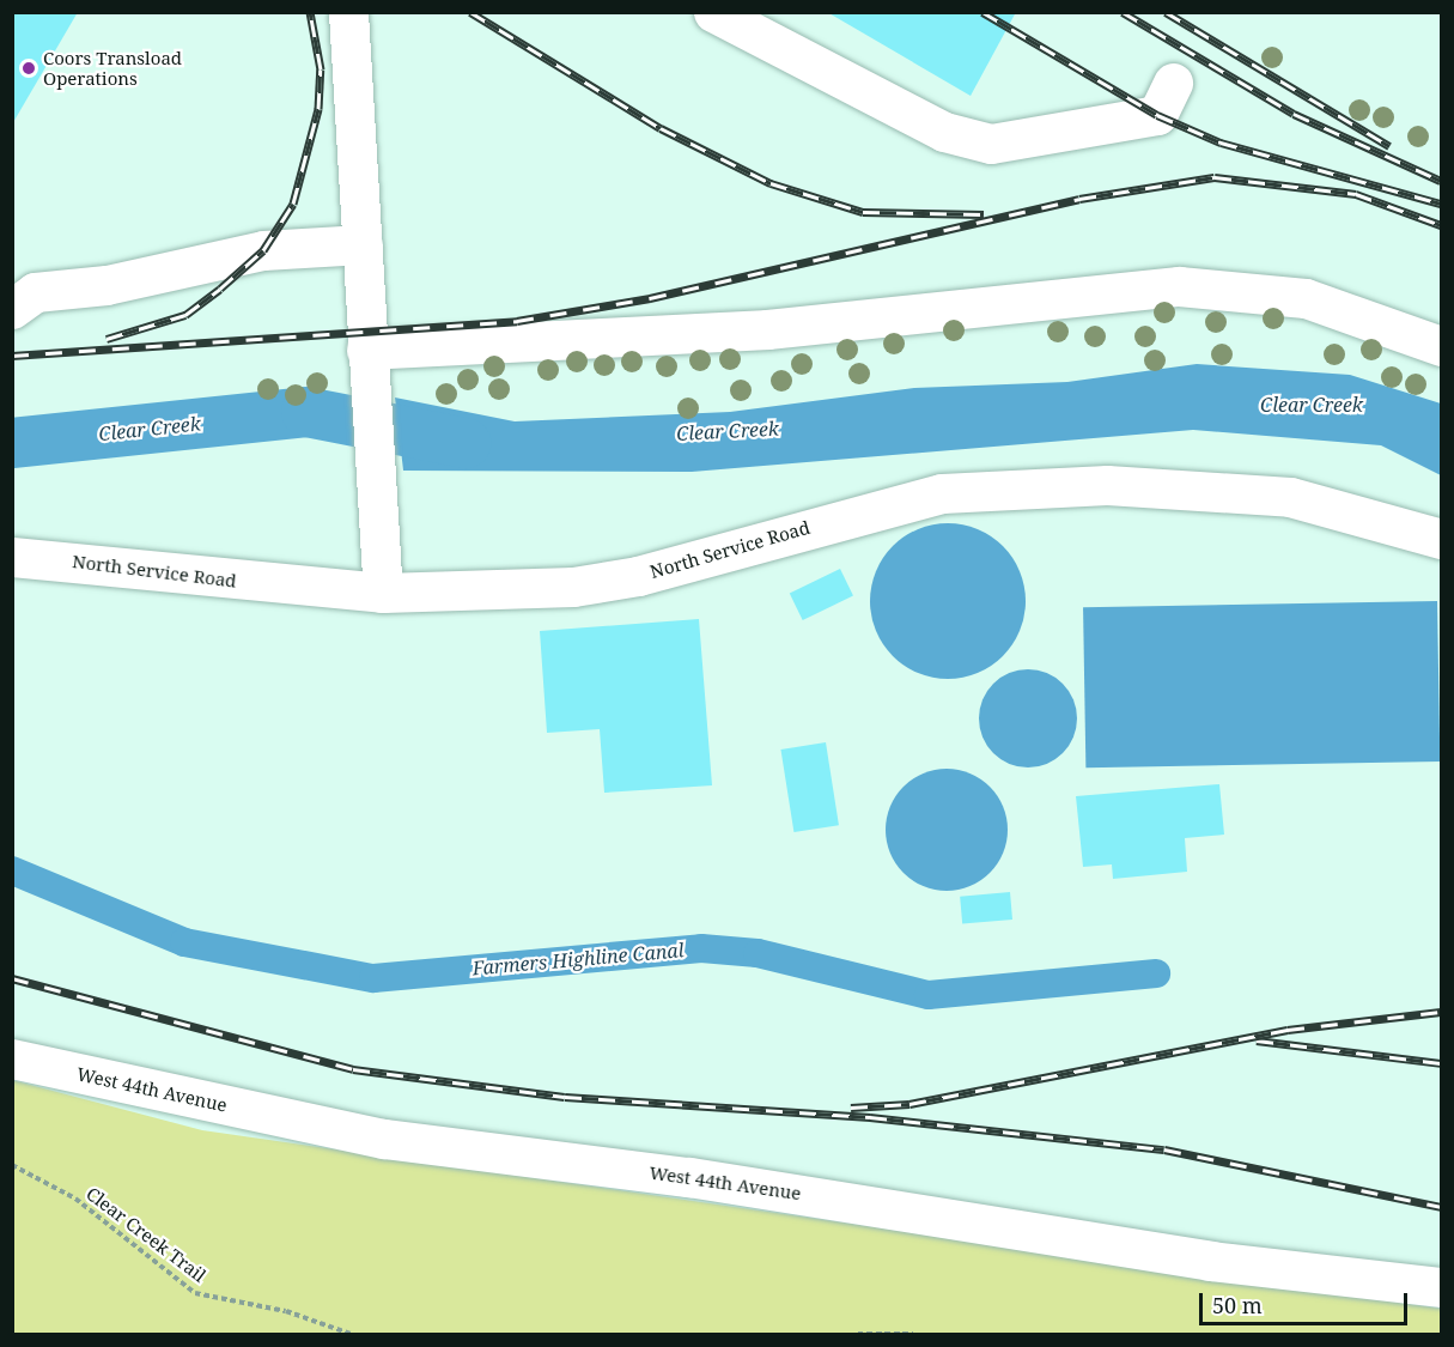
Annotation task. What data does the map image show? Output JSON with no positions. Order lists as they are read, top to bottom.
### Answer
{
  "streets": {
    "street": ["North Service Road", "West 44th Avenue"],
    "path": ["Clear Creek Trail"]
  },
  "water": ["Clear Creek", "Farmers Highline Canal"],
  "places": ["Coors Transload Operations"],
  "scale_bar": "50 m"
}
